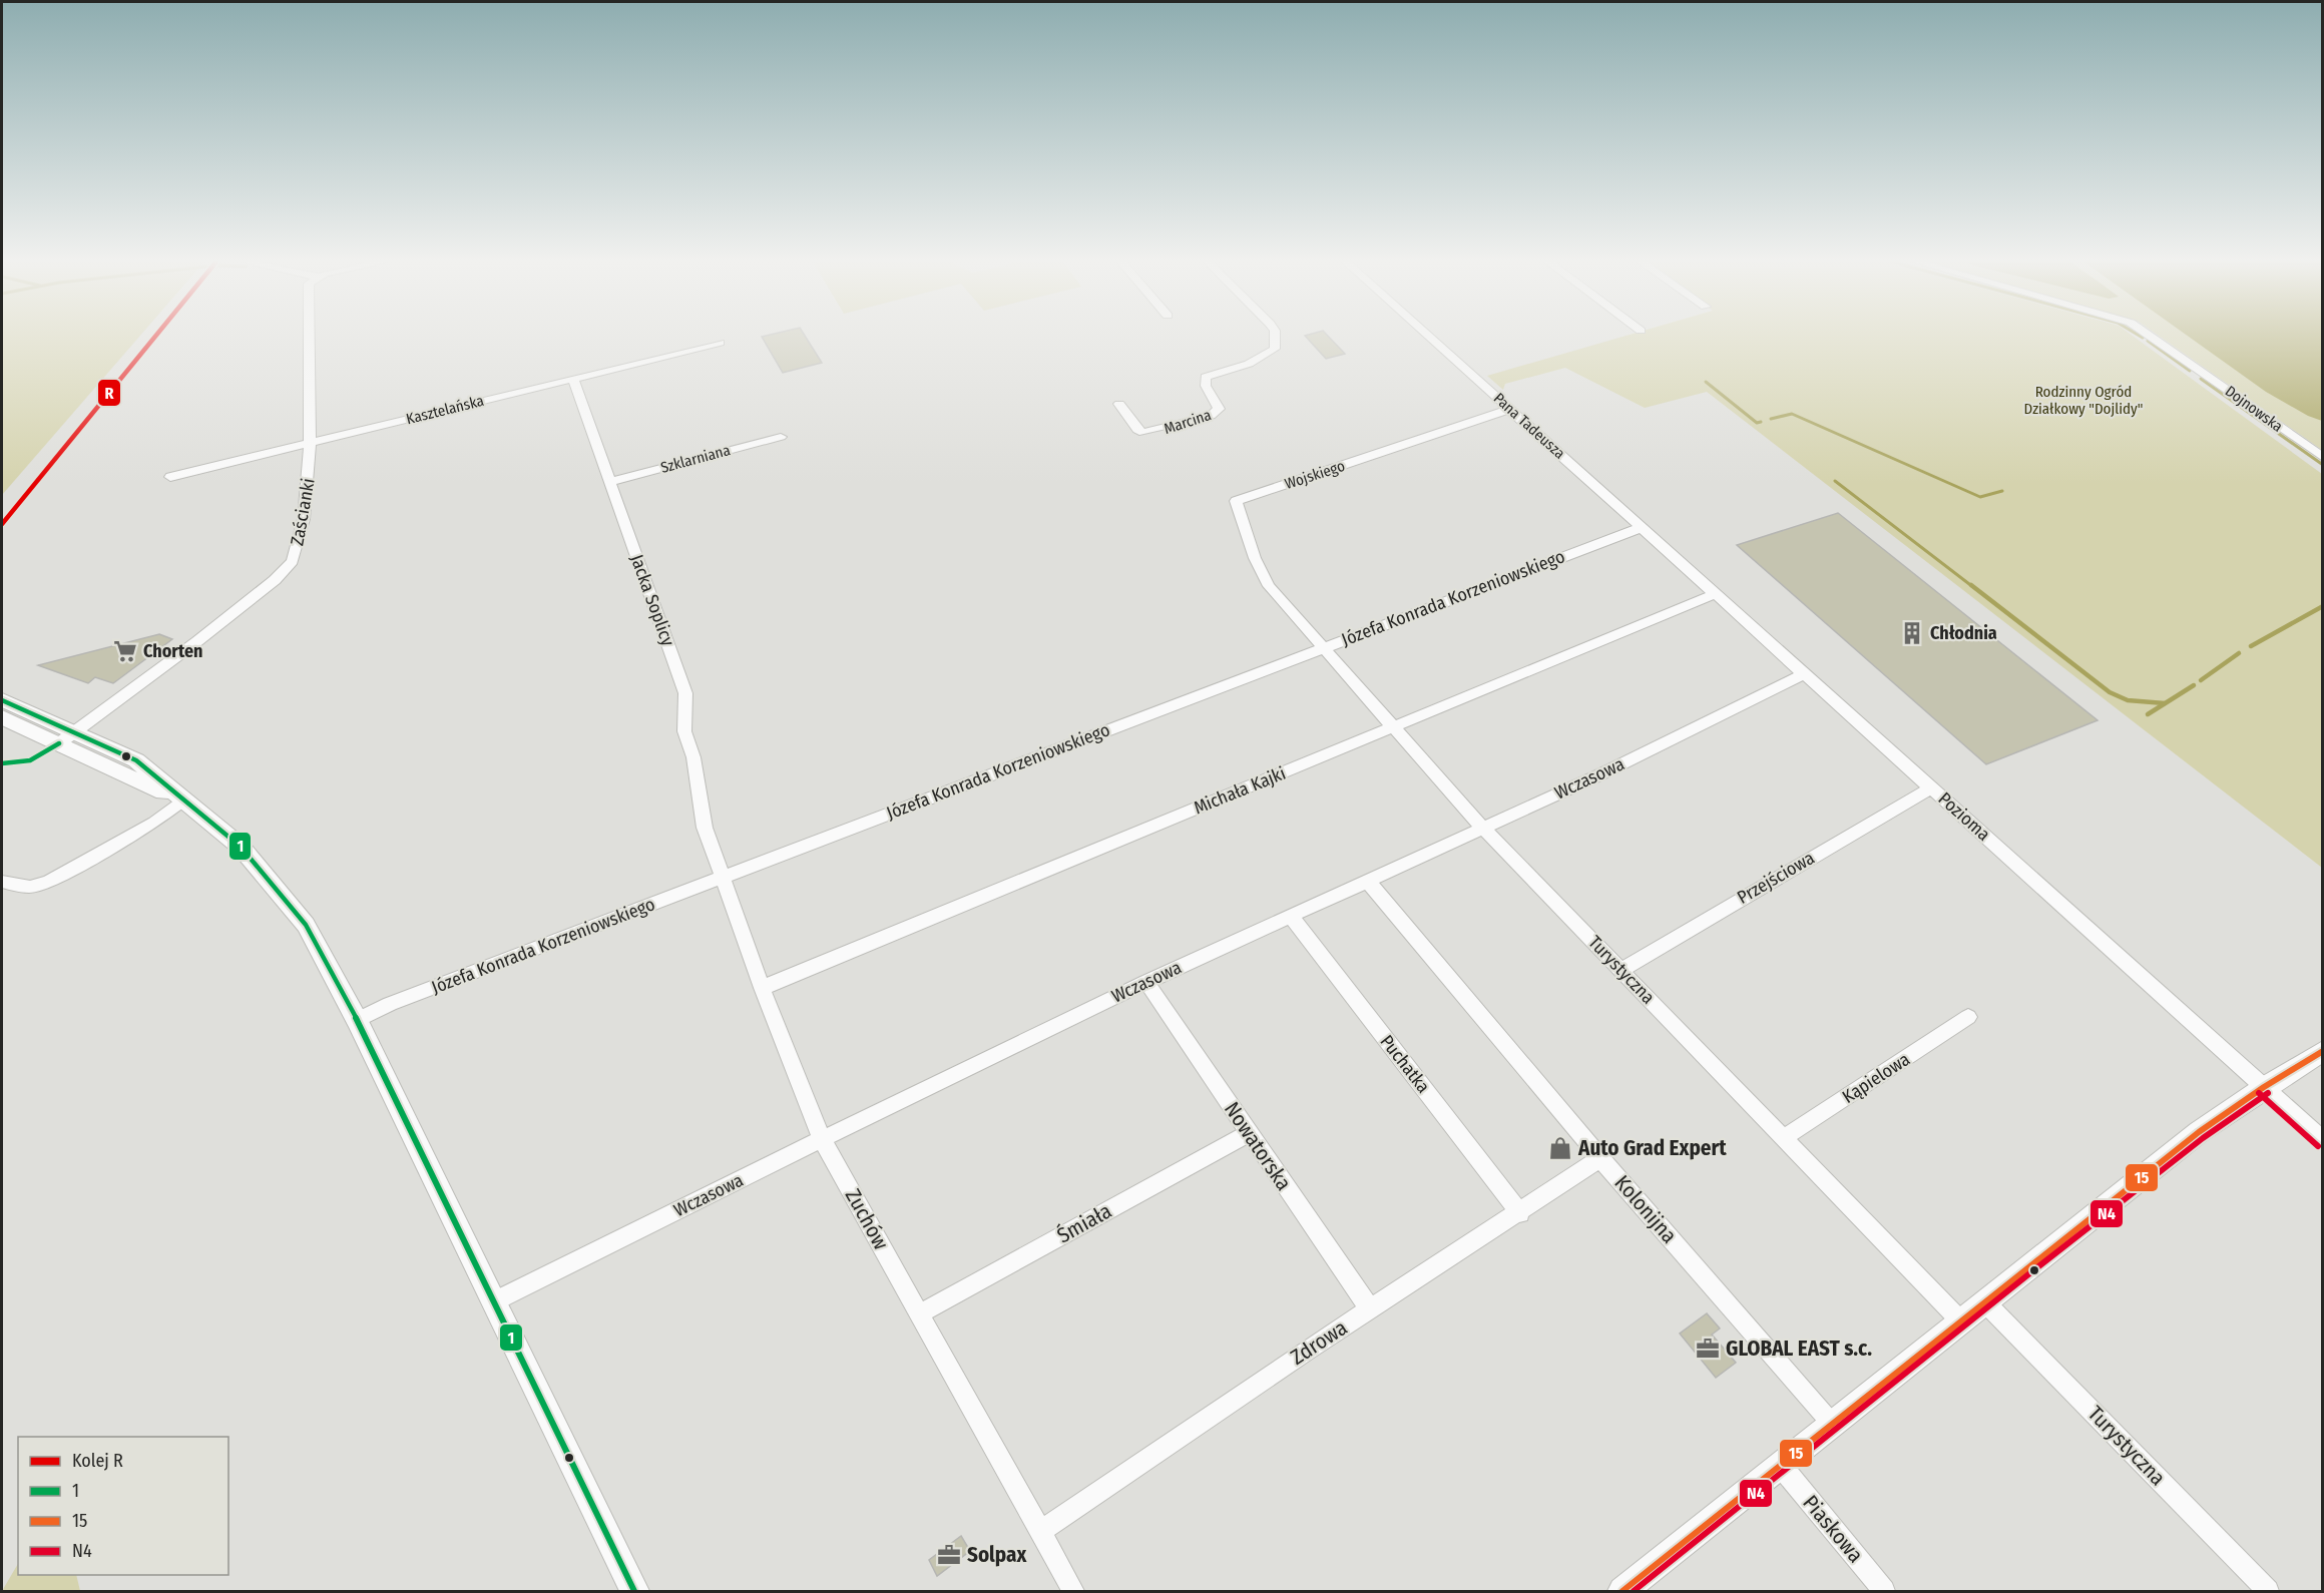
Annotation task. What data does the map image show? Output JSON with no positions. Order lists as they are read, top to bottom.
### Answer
{
  "streets": {
    "street": [
      "Dojnowska",
      "Kasztelańska",
      "Marcina",
      "Pana Tadeusza",
      "Szklarniana",
      "Wojskiego",
      "Zaścianki",
      "Józefa Konrada Korzeniowskiego",
      "Jacka Soplicy",
      "Wczasowa",
      "Michała Kajki",
      "Pozioma",
      "Przejściowa",
      "Turystyczna",
      "Puchatka",
      "Kąpielowa",
      "Nowatorska",
      "Kolonijna",
      "Zuchów",
      "Śmiała",
      "Zdrowa",
      "Piaskowa"
    ]
  },
  "crossings": [
    ["Kasztelańska", "Zaścianki"],
    ["Kasztelańska", "Jacka Soplicy"],
    ["Pana Tadeusza", "Wojskiego"],
    ["Pana Tadeusza", "Pozioma"],
    ["Szklarniana", "Jacka Soplicy"],
    ["Wojskiego", "Turystyczna"],
    ["Józefa Konrada Korzeniowskiego", "Pozioma"],
    ["Józefa Konrada Korzeniowskiego", "Turystyczna"],
    ["Józefa Konrada Korzeniowskiego", "Zuchów"],
    ["Jacka Soplicy", "Zuchów"],
    ["Wczasowa", "Pozioma"],
    ["Wczasowa", "Turystyczna"],
    ["Wczasowa", "Puchatka"],
    ["Wczasowa", "Nowatorska"],
    ["Wczasowa", "Kolonijna"],
    ["Wczasowa", "Zuchów"],
    ["Michała Kajki", "Pozioma"],
    ["Michała Kajki", "Turystyczna"],
    ["Michała Kajki", "Zuchów"],
    ["Pozioma", "Przejściowa"],
    ["Przejściowa", "Turystyczna"],
    ["Turystyczna", "Kąpielowa"],
    ["Puchatka", "Zdrowa"],
    ["Nowatorska", "Śmiała"],
    ["Nowatorska", "Zdrowa"],
    ["Kolonijna", "Zdrowa"],
    ["Zuchów", "Śmiała"],
    ["Zuchów", "Zdrowa"]
  ],
  "parks": ["Rodzinny Ogród Działkowy \"Dojlidy\""],
  "places": {
    "building": ["Chłodnia"],
    "supermarket": ["Chorten"],
    "shop": ["Auto Grad Expert"],
    "office": ["GLOBAL EAST s.c.", "Solpax"]
  },
  "lines": [
    "rail line R",
    "transit line 1",
    "transit line 15",
    "transit line N4"
  ],
  "legend": [
    "Kolej R",
    "1",
    "15",
    "N4"
  ]
}
